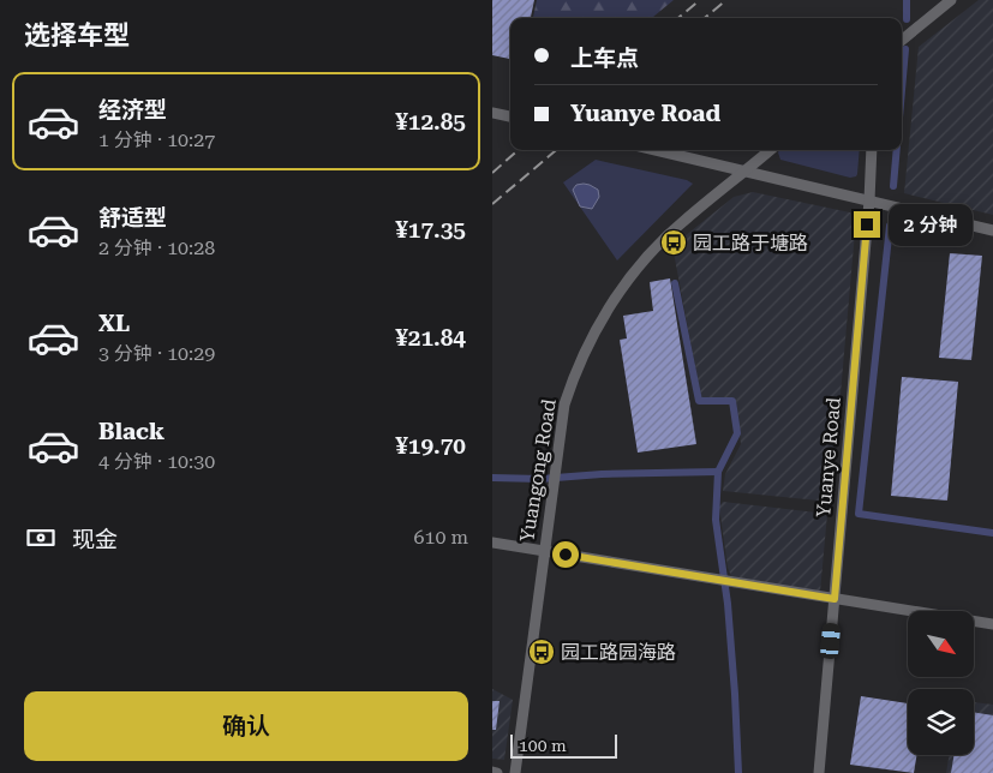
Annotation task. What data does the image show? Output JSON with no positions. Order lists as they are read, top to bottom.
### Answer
{
  "streets": {
    "street": ["Yuanye Road", "Yuangong Road"]
  },
  "places": {
    "bus stop": ["园工路于塘路", "园工路园海路"]
  },
  "scale_bar": "100 m",
  "north": "bottom right",
  "page": {
    "heading": "选择车型",
    "banner": ["上车点", "Yuanye Road"],
    "list": [
      {
        "name": "经济型",
        "note": "1 分钟 · 10:27",
        "value": "¥12.85"
      },
      {
        "name": "舒适型",
        "note": "2 分钟 · 10:28",
        "value": "¥17.35"
      },
      {
        "name": "XL",
        "note": "3 分钟 · 10:29",
        "value": "¥21.84"
      },
      {
        "name": "Black",
        "note": "4 分钟 · 10:30",
        "value": "¥19.70"
      }
    ],
    "bubble": "2 分钟",
    "pay": ["现金", "610 m"],
    "buttons": "确认",
    "scale": "100 m"
  }
}
